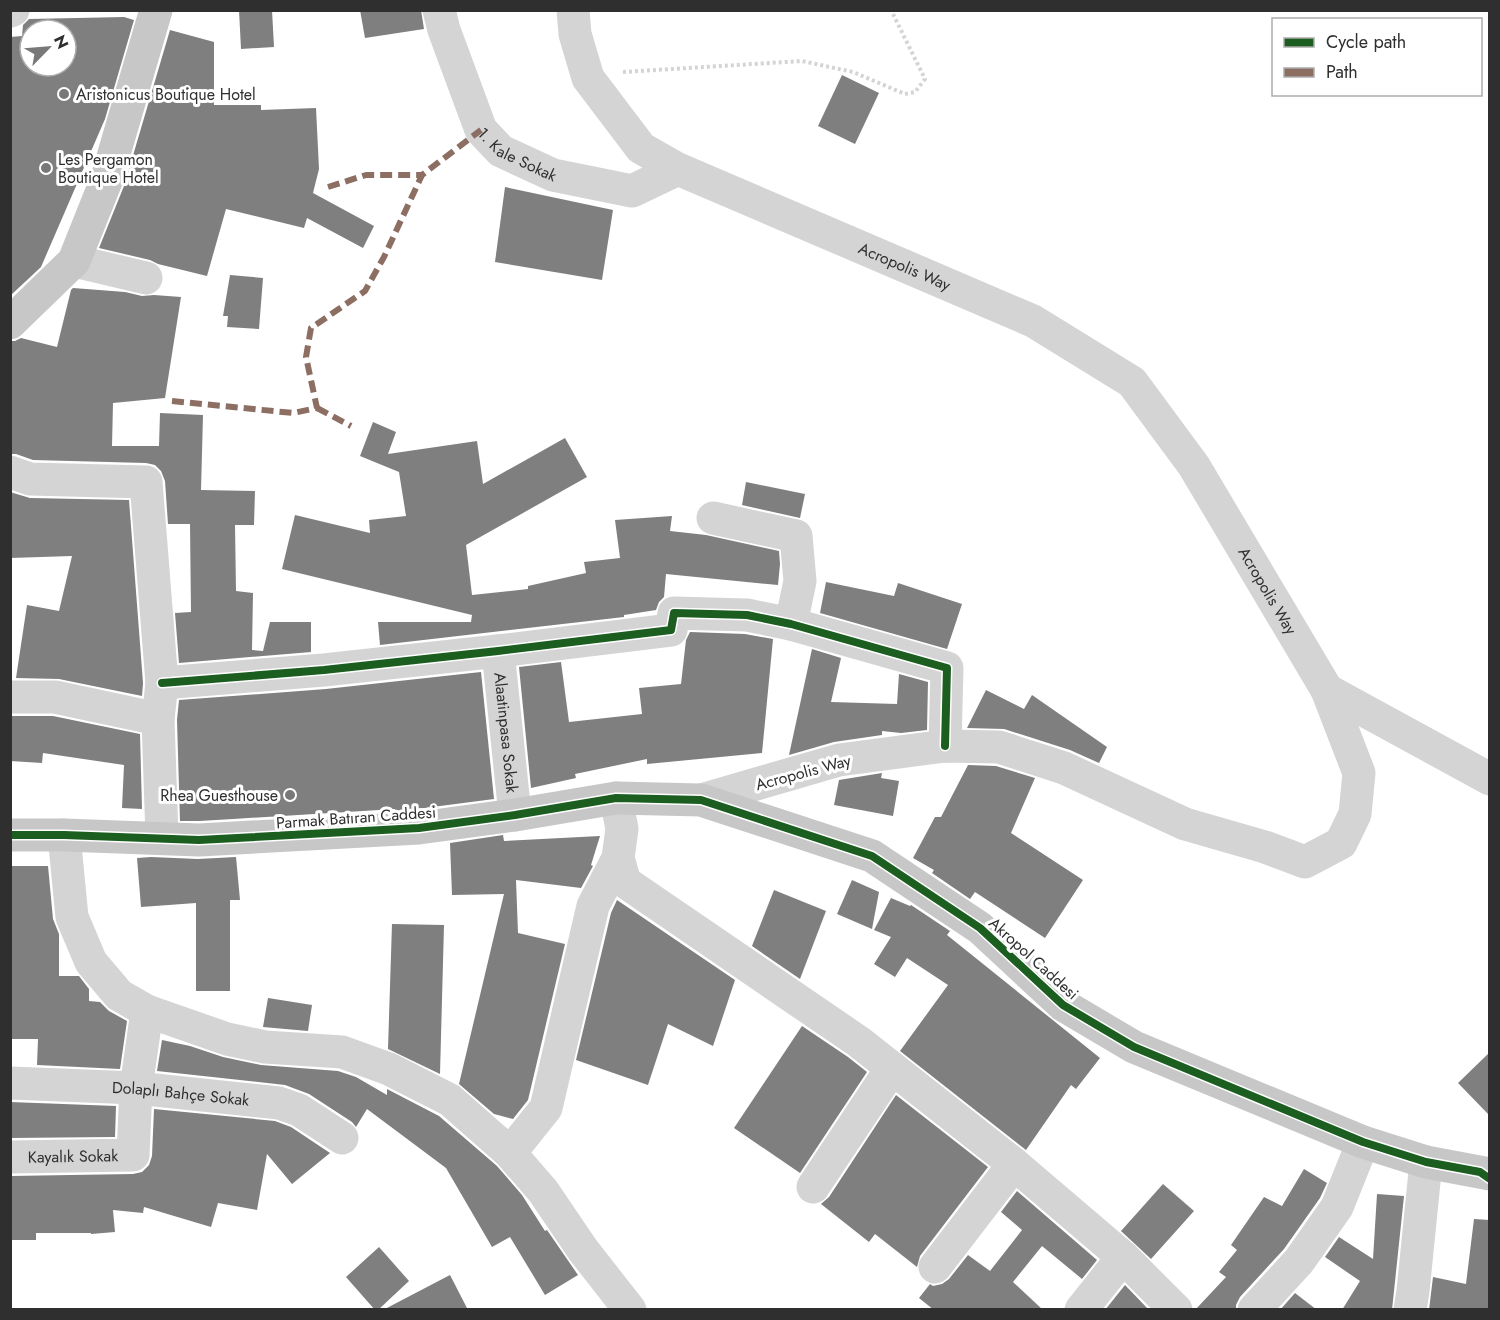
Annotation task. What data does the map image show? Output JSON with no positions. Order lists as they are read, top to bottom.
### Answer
{
  "streets": {
    "main road": ["Parmak Batıran Caddesi", "Akropol Caddesi"],
    "street": [
      "1. Kale Sokak",
      "Acropolis Way",
      "Alaatinpasa Sokak",
      "Dolaplı Bahçe Sokak",
      "Kayalık Sokak"
    ]
  },
  "crossings": [
    ["1. Kale Sokak", "Acropolis Way"],
    ["Acropolis Way", "Parmak Batıran Caddesi"],
    ["Acropolis Way", "Akropol Caddesi"],
    ["Alaatinpasa Sokak", "Parmak Batıran Caddesi"],
    ["Parmak Batıran Caddesi", "Akropol Caddesi"],
    ["Dolaplı Bahçe Sokak", "Kayalık Sokak"]
  ],
  "places": ["Aristonicus Boutique Hotel", "Les Pergamon Boutique Hotel", "Rhea Guesthouse"],
  "legend": ["Cycle path", "Path"],
  "north": "top right"
}
